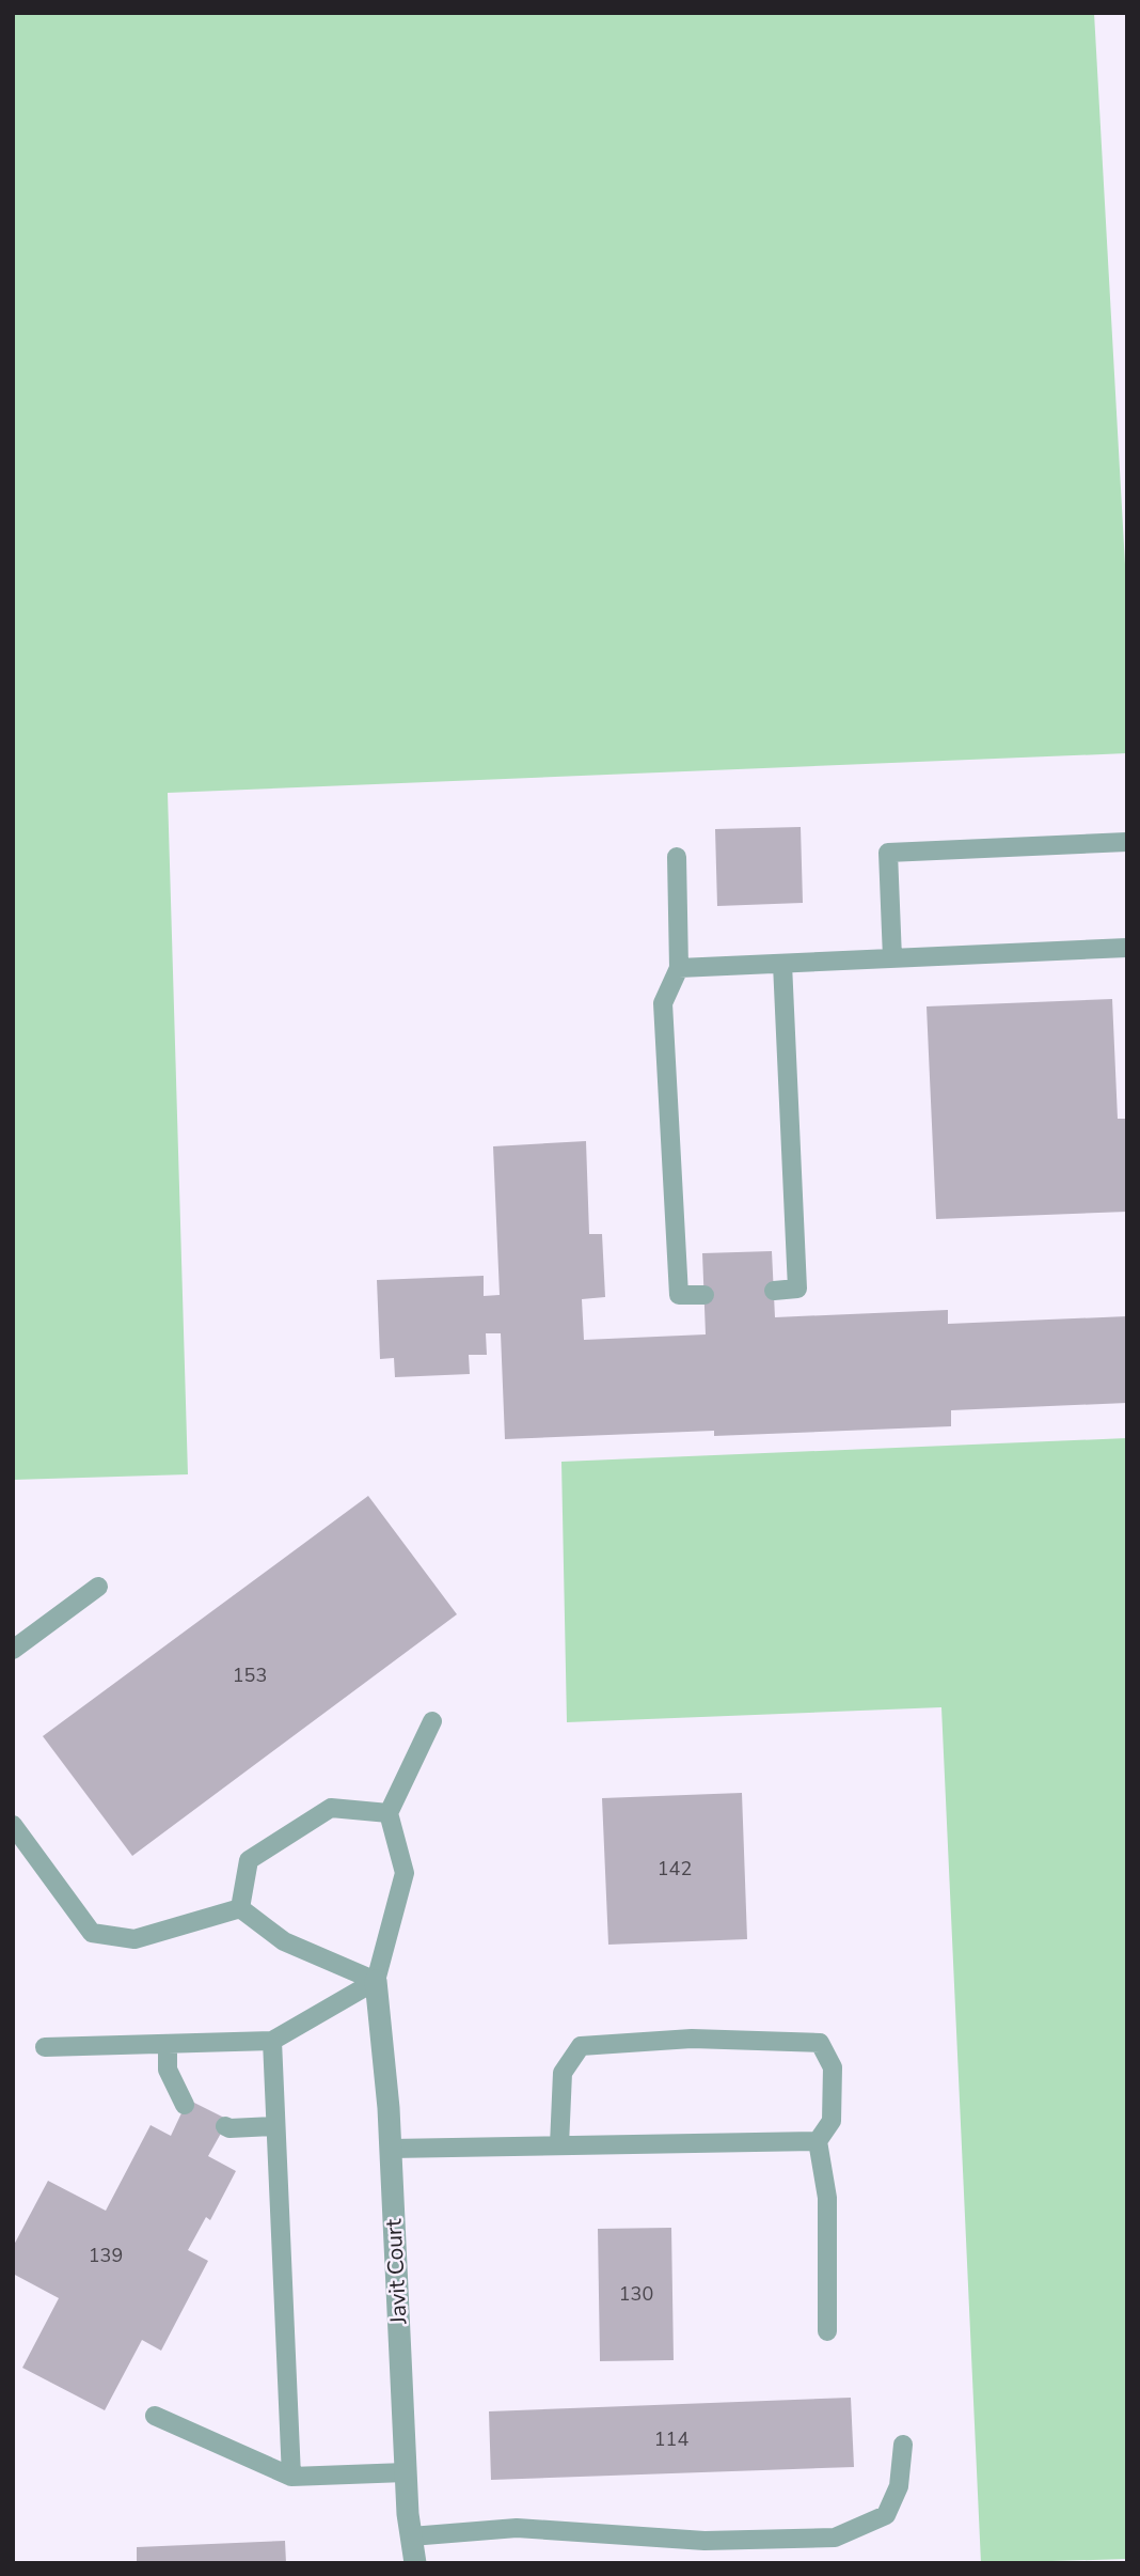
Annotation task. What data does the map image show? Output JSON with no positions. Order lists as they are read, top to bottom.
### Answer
{
  "streets": {
    "street": ["Javit Court"]
  },
  "house_numbers": [
    "153",
    "142",
    "139",
    "130",
    "114"
  ]
}
